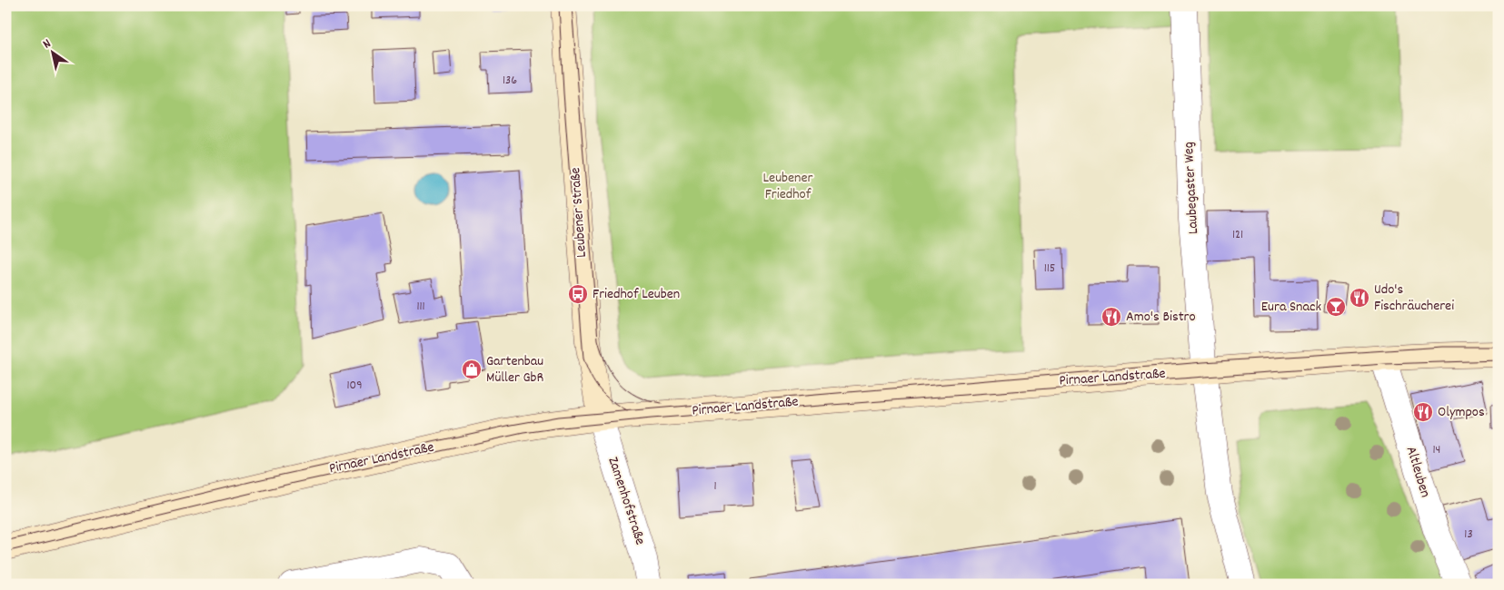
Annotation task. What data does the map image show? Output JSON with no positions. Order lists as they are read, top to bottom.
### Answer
{
  "streets": {
    "street": [
      "Laubegaster Weg",
      "Leubener Straße",
      "Pirnaer Landstraße",
      "Altleuben",
      "Zamenhofstraße"
    ]
  },
  "crossings": [
    ["Laubegaster Weg", "Pirnaer Landstraße"],
    ["Leubener Straße", "Pirnaer Landstraße"],
    ["Leubener Straße", "Zamenhofstraße"],
    ["Pirnaer Landstraße", "Altleuben"],
    ["Pirnaer Landstraße", "Zamenhofstraße"]
  ],
  "parks": ["Leubener Friedhof"],
  "places": {
    "bus stop": ["Friedhof Leuben"],
    "restaurant": ["Udo's Fischräucherei", "Amo's Bistro", "Olympos"],
    "bar": ["Eura Snack"],
    "shop": ["Gartenbau Müller GbR"]
  },
  "house_numbers": [
    "136",
    "121",
    "115",
    "111",
    "109",
    "14",
    "1",
    "13"
  ],
  "north": "top left"
}
